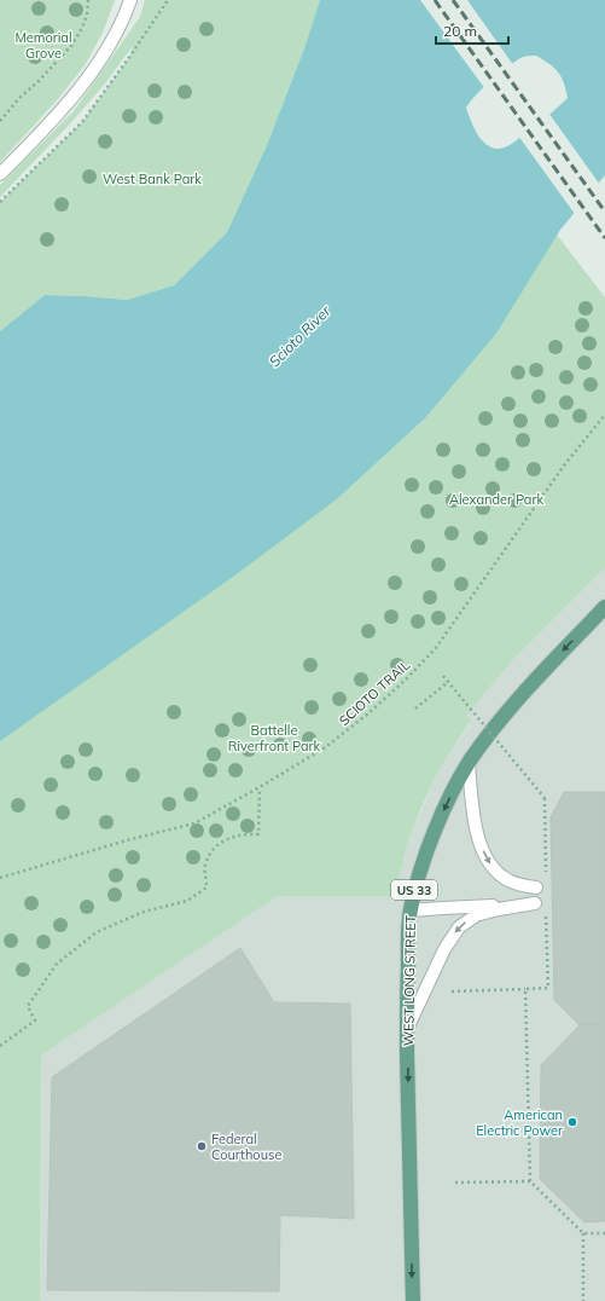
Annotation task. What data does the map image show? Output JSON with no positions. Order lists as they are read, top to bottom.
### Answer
{
  "streets": {
    "main road": ["US 33", "WEST LONG STREET"],
    "path": ["SCIOTO TRAIL"]
  },
  "one_way": ["WEST LONG STREET"],
  "water": ["Scioto River"],
  "parks": [
    "Memorial Grove",
    "West Bank Park",
    "Alexander Park",
    "Battelle Riverfront Park"
  ],
  "places": ["American Electric Power", "Federal Courthouse"],
  "scale_bar": "20 m"
}
